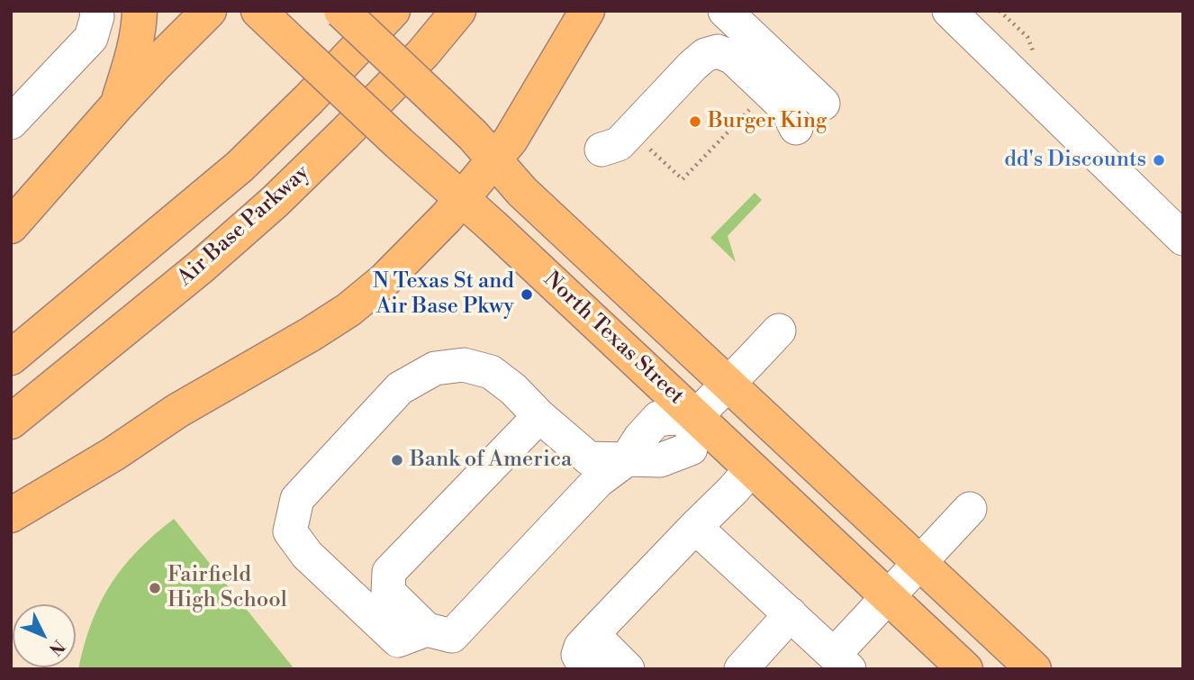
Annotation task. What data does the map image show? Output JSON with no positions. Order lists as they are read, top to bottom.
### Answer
{
  "streets": {
    "main road": ["Air Base Parkway", "North Texas Street"]
  },
  "places": [
    "Burger King",
    "dd's Discounts",
    "N Texas St and Air Base Pkwy",
    "Bank of America",
    "Fairfield High School"
  ],
  "north": "bottom right"
}
